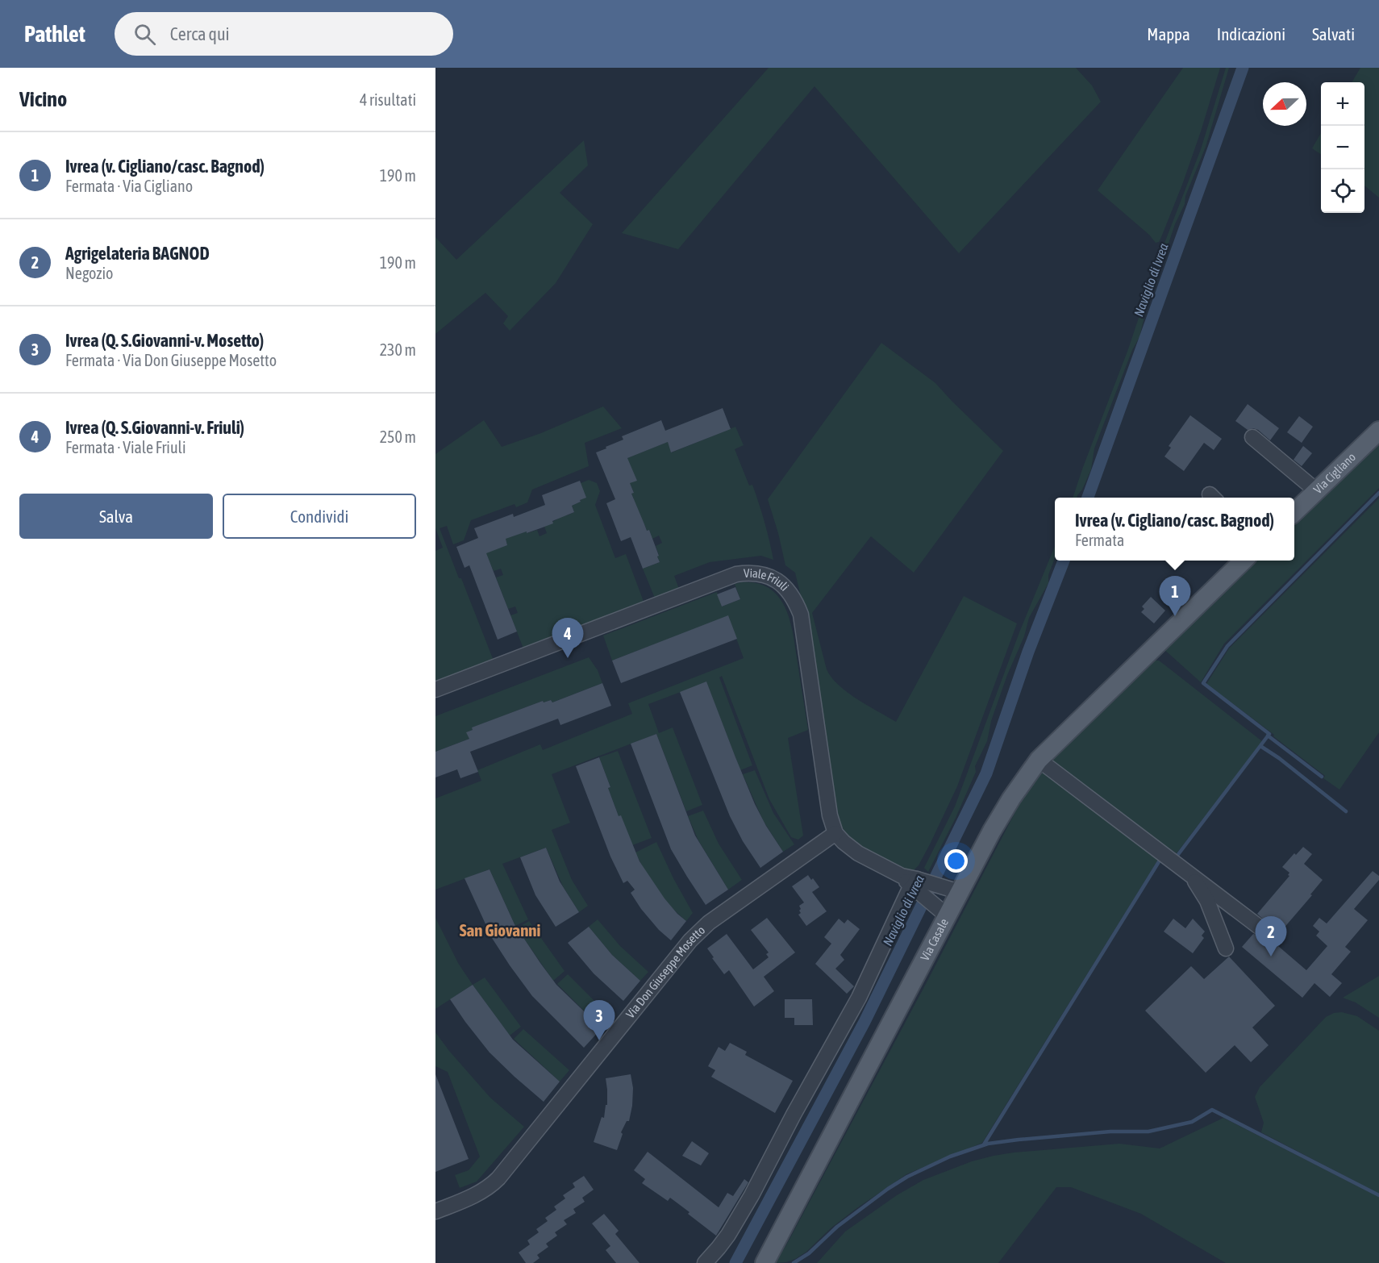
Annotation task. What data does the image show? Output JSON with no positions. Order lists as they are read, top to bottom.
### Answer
{
  "streets": {
    "main road": ["Via Cigliano", "Via Casale"],
    "street": ["Viale Friuli", "Via Don Giuseppe Mosetto"]
  },
  "crossings": [
    ["Viale Friuli", "Via Don Giuseppe Mosetto"]
  ],
  "districts": ["San Giovanni"],
  "water": ["Naviglio di Ivrea"],
  "north": "left",
  "page": {
    "header": "Pathlet",
    "search": "Cerca qui",
    "nav": ["Mappa", "Indicazioni", "Salvati"],
    "heading": ["Vicino", "4 risultati"],
    "map_buttons": ["+", "−"],
    "list": [
      {
        "mark": "1",
        "name": "Ivrea (v. Cigliano/casc. Bagnod)",
        "note": "Fermata · Via Cigliano",
        "value": "190 m"
      },
      {
        "mark": "2",
        "name": "Agrigelateria BAGNOD",
        "note": "Negozio",
        "value": "190 m"
      },
      {
        "mark": "3",
        "name": "Ivrea (Q. S.Giovanni-v. Mosetto)",
        "note": "Fermata · Via Don Giuseppe Mosetto",
        "value": "230 m"
      },
      {
        "mark": "4",
        "name": "Ivrea (Q. S.Giovanni-v. Friuli)",
        "note": "Fermata · Viale Friuli",
        "value": "250 m"
      }
    ],
    "buttons": ["Salva", "Condividi"],
    "popup": ["Ivrea (v. Cigliano/casc. Bagnod)", "Fermata"],
    "pins": [
      "1",
      "4",
      "2",
      "3"
    ]
  }
}
